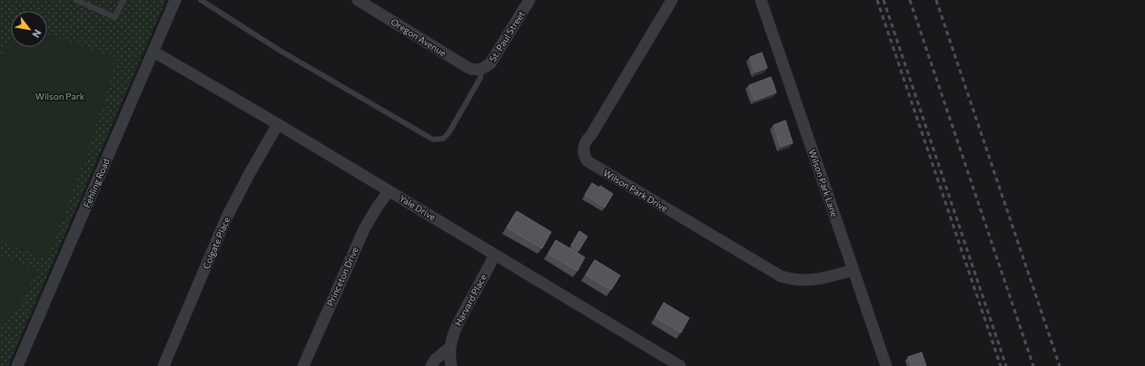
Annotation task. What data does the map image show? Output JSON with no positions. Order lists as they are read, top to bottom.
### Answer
{
  "streets": {
    "street": [
      "St. Paul Street",
      "Oregon Avenue",
      "Fehling Road",
      "Wilson Park Lane",
      "Wilson Park Drive",
      "Yale Drive",
      "Colgate Place",
      "Princeton Drive",
      "Harvard Place"
    ]
  },
  "crossings": [
    ["St. Paul Street", "Oregon Avenue"],
    ["Fehling Road", "Yale Drive"],
    ["Wilson Park Lane", "Wilson Park Drive"],
    ["Yale Drive", "Colgate Place"],
    ["Yale Drive", "Princeton Drive"],
    ["Yale Drive", "Harvard Place"]
  ],
  "parks": ["Wilson Park"],
  "north": "bottom right"
}
